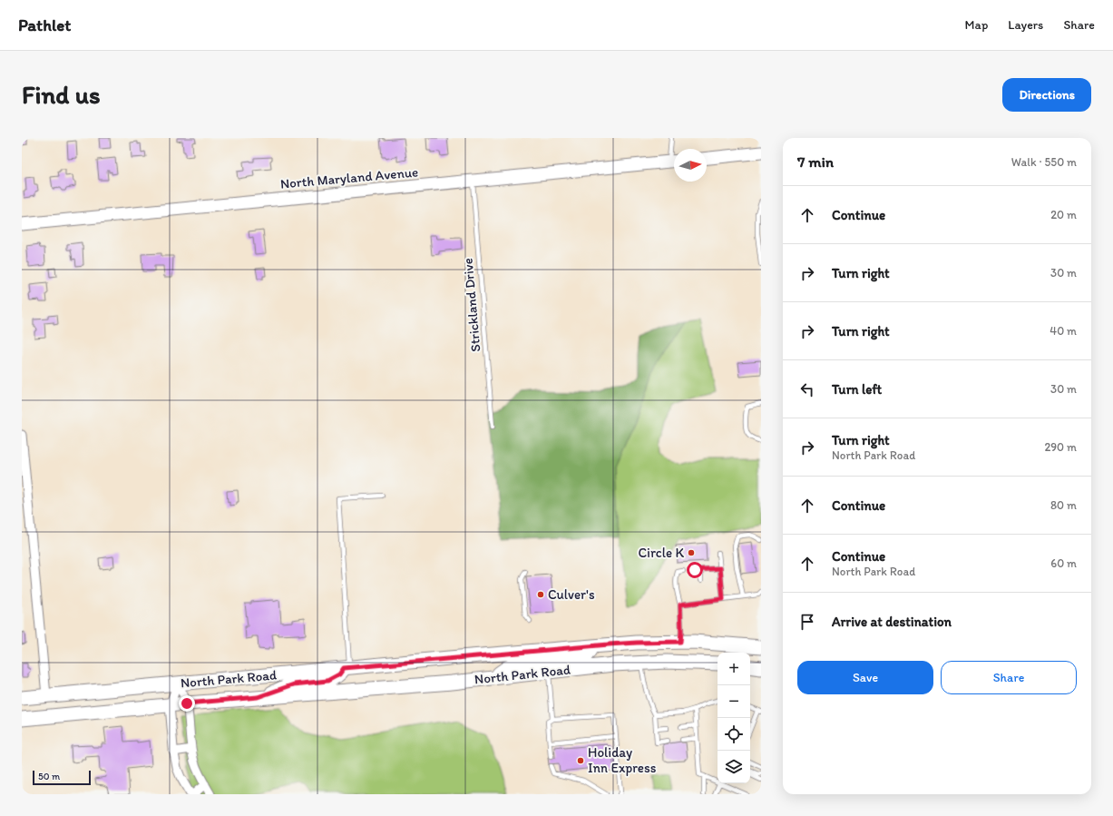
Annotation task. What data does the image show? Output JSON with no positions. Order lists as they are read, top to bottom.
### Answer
{
  "streets": {
    "main road": ["North Park Road"],
    "street": ["North Maryland Avenue"],
    "lane": ["Strickland Drive"]
  },
  "crossings": [
    ["North Maryland Avenue", "Strickland Drive"]
  ],
  "places": ["Circle K", "Culver's", "Holiday Inn Express"],
  "scale_bar": "50 m",
  "north": "right",
  "page": {
    "header": "Pathlet",
    "nav": ["Map", "Layers", "Share"],
    "buttons": [
      "Directions",
      ["Save", "Share"]
    ],
    "title": "Find us",
    "heading": ["7 min", "Walk · 550 m"],
    "list": [
      ["Continue", "20 m"],
      ["Turn right", "30 m"],
      ["Turn right", "40 m"],
      ["Turn left", "30 m"],
      ["Turn right", "North Park Road", "290 m"],
      ["Continue", "80 m"],
      ["Continue", "North Park Road", "60 m"],
      "Arrive at destination"
    ],
    "map_buttons": ["+", "−"],
    "scale": "50 m"
  }
}
